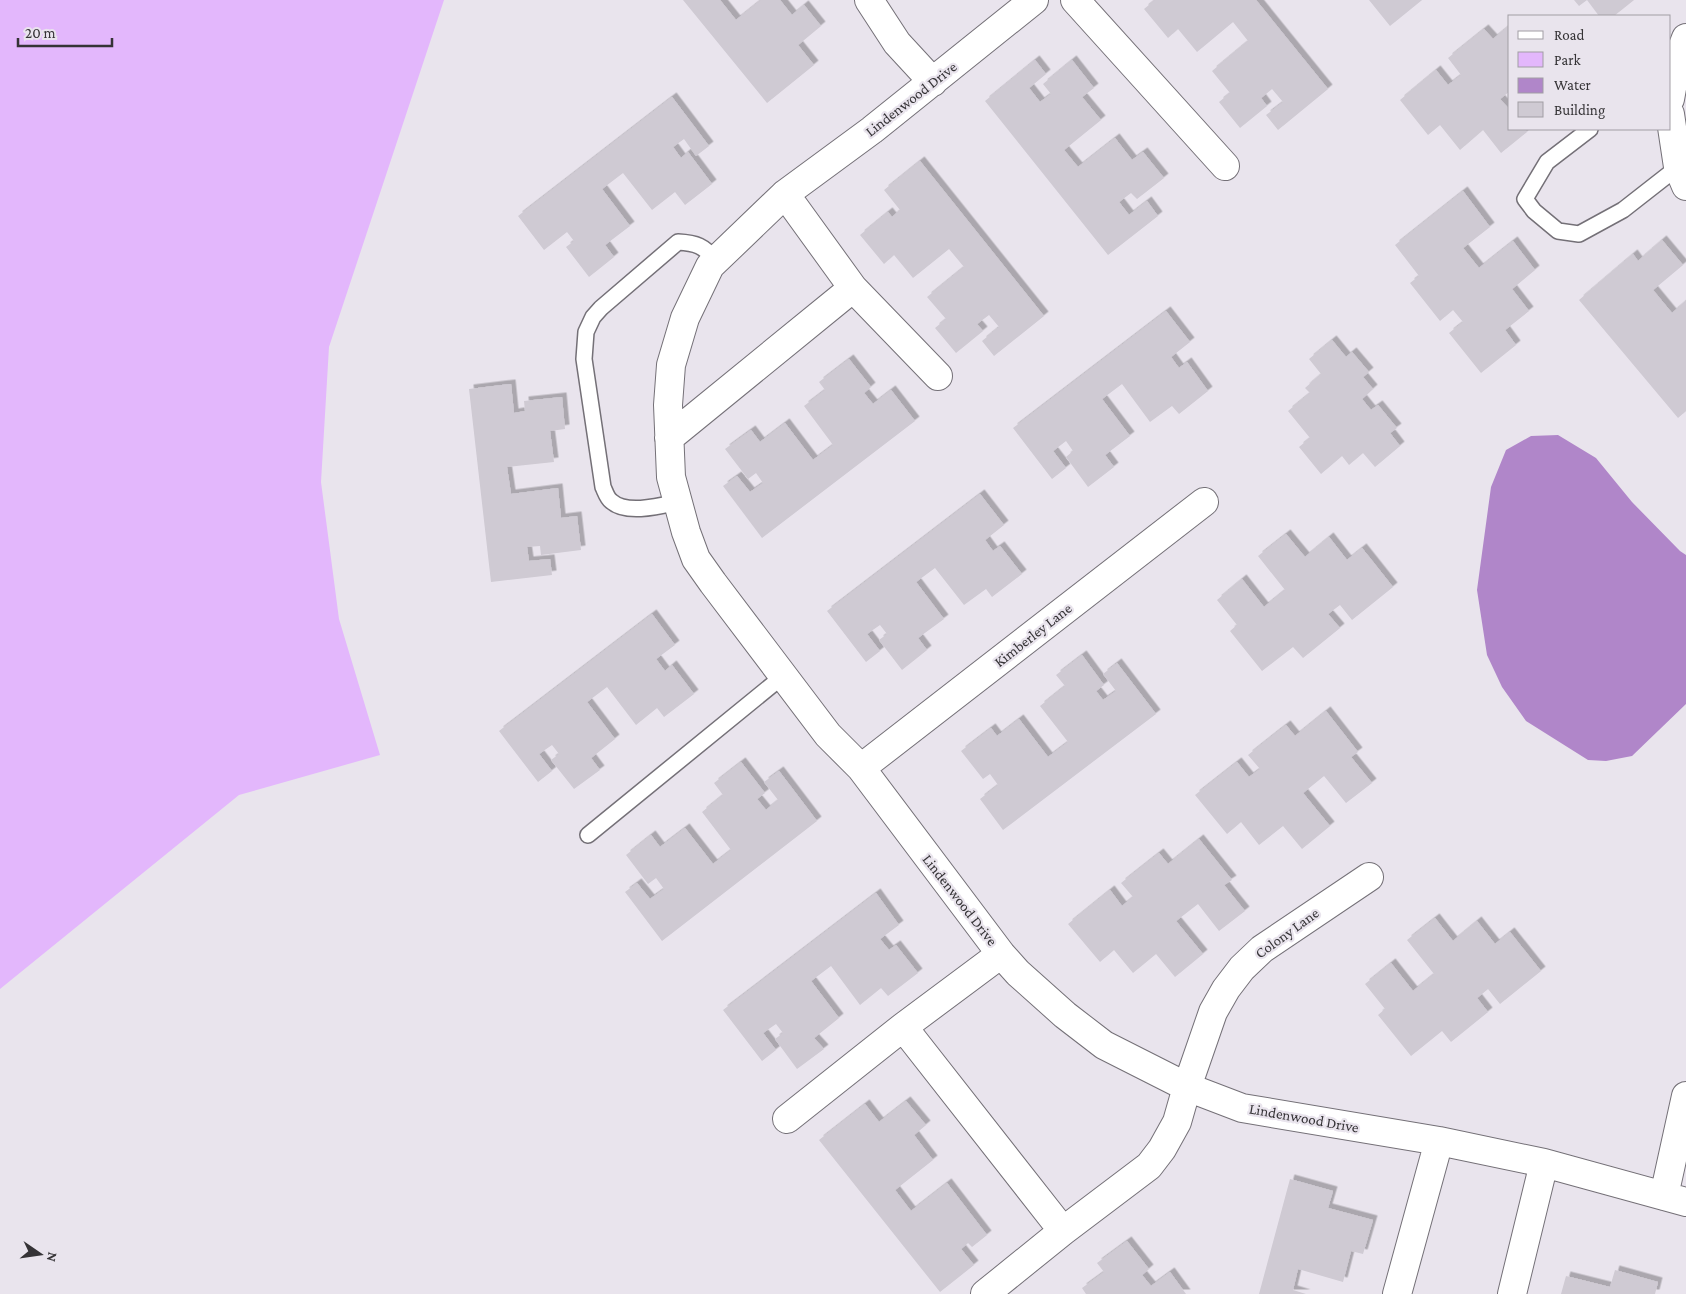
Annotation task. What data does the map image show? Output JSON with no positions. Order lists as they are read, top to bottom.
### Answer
{
  "streets": {
    "street": ["Lindenwood Drive", "Kimberley Lane", "Colony Lane"]
  },
  "crossings": [
    ["Lindenwood Drive", "Kimberley Lane"],
    ["Lindenwood Drive", "Colony Lane"]
  ],
  "legend": [
    "Road",
    "Park",
    "Water",
    "Building"
  ],
  "scale_bar": "20 m",
  "north": "right"
}
